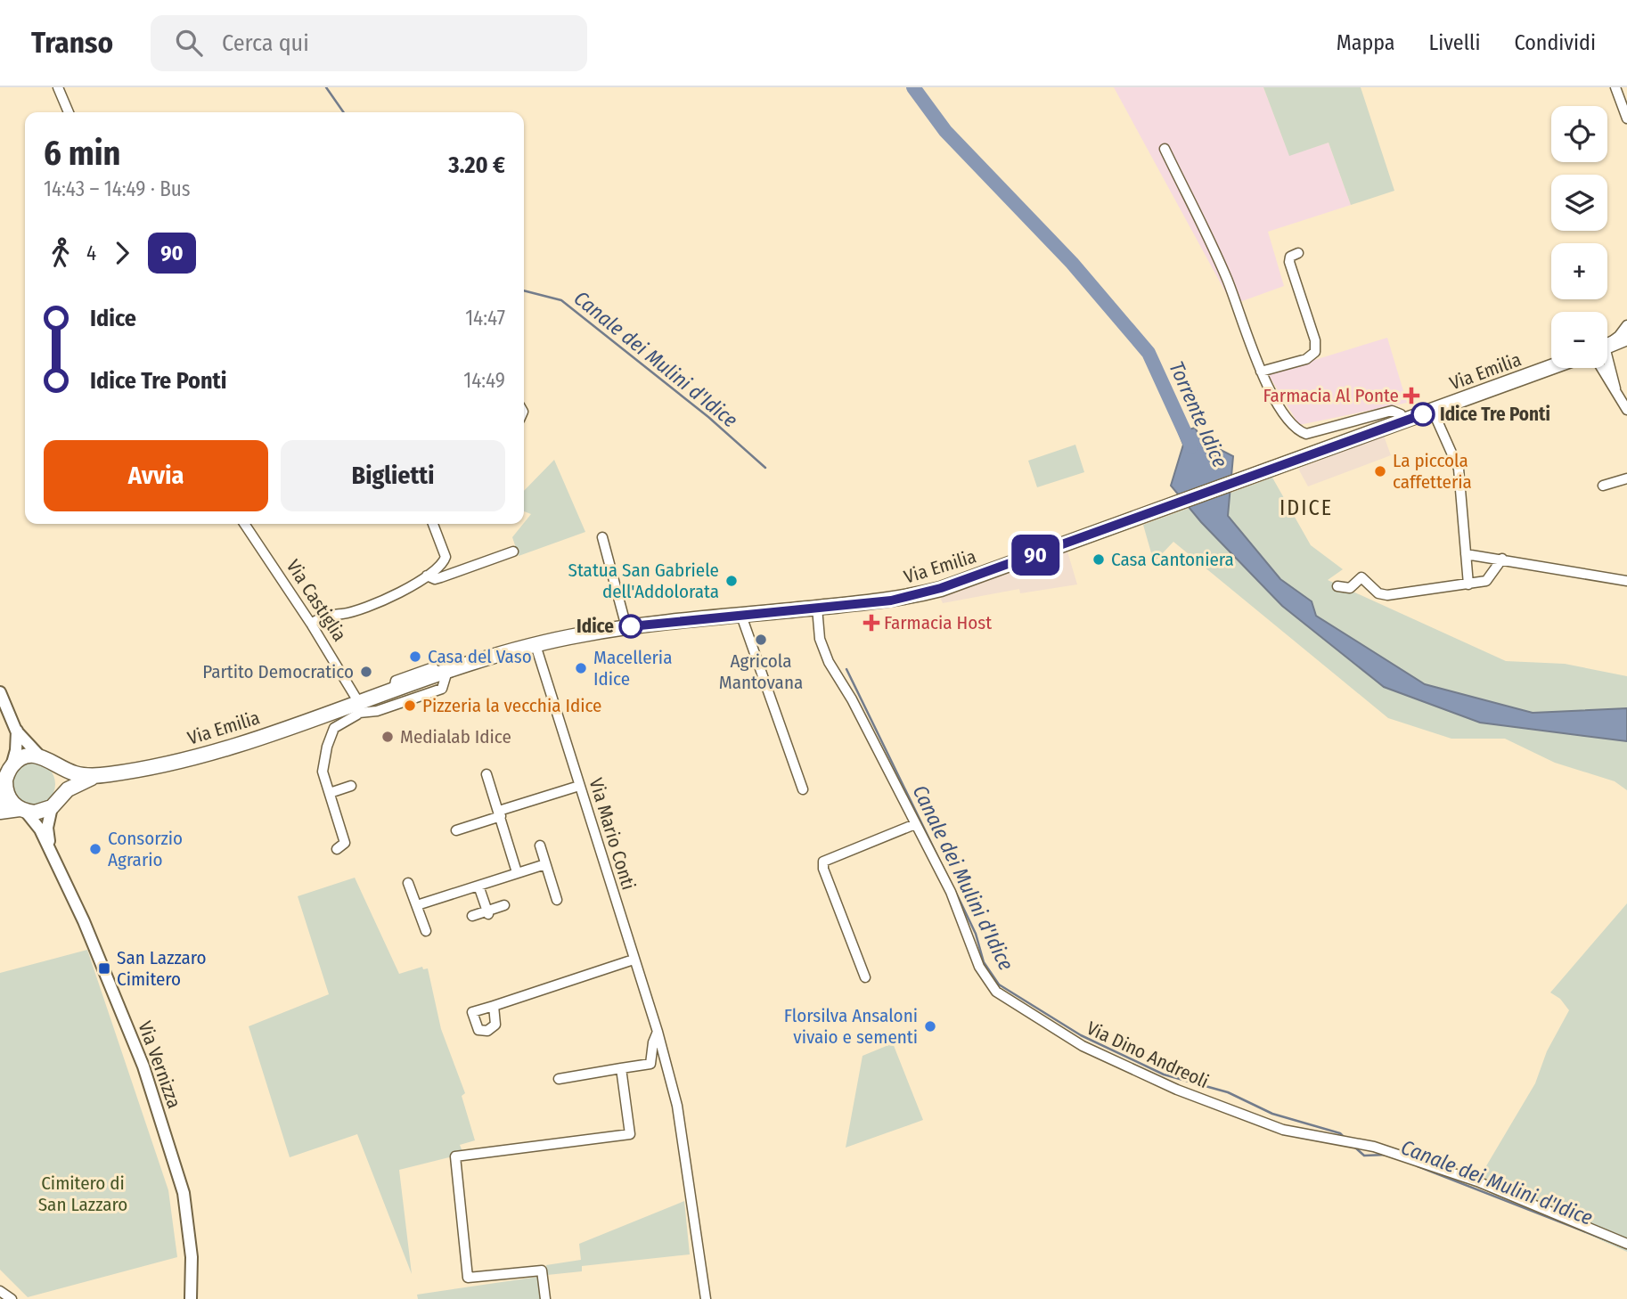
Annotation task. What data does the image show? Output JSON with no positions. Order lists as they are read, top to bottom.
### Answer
{
  "streets": {
    "main road": ["Via Emilia"],
    "street": [
      "Via Castiglia",
      "Via Mario Conti",
      "Via Dino Andreoli",
      "Via Vernizza"
    ]
  },
  "crossings": [
    ["Via Emilia", "Via Castiglia"],
    ["Via Emilia", "Via Mario Conti"],
    ["Via Emilia", "Via Dino Andreoli"],
    ["Via Emilia", "Via Vernizza"]
  ],
  "districts": ["IDICE"],
  "water": ["Canale dei Mulini d'Idice", "Torrente Idice"],
  "parks": ["Cimitero di San Lazzaro"],
  "places": {
    "health": ["Farmacia Al Ponte", "Farmacia Host"],
    "other": [
      "Idice Tre Ponti",
      "La piccola caffetteria",
      "Casa Cantoniera",
      "Statua San Gabriele dell'Addolorata",
      "Idice",
      "Agricola Mantovana",
      "Casa del Vaso",
      "Macelleria Idice",
      "Partito Democratico",
      "Pizzeria la vecchia Idice",
      "Medialab Idice",
      "Consorzio Agrario",
      "Florsilva Ansaloni vivaio e sementi"
    ],
    "transit": ["San Lazzaro Cimitero"]
  },
  "lines": ["bus line 90"],
  "page": {
    "header": "Transo",
    "search": "Cerca qui",
    "nav": ["Mappa", "Livelli", "Condividi"],
    "on_map": "90",
    "map_buttons": ["+", "−"],
    "heading": ["6 min", "14:43 – 14:49 · Bus", "3.20 €"],
    "legs": ["4", "90"],
    "list": [
      {
        "name": "Idice",
        "value": "14:47"
      },
      {
        "name": "Idice Tre Ponti",
        "value": "14:49"
      }
    ],
    "buttons": ["Avvia", "Biglietti"]
  }
}
